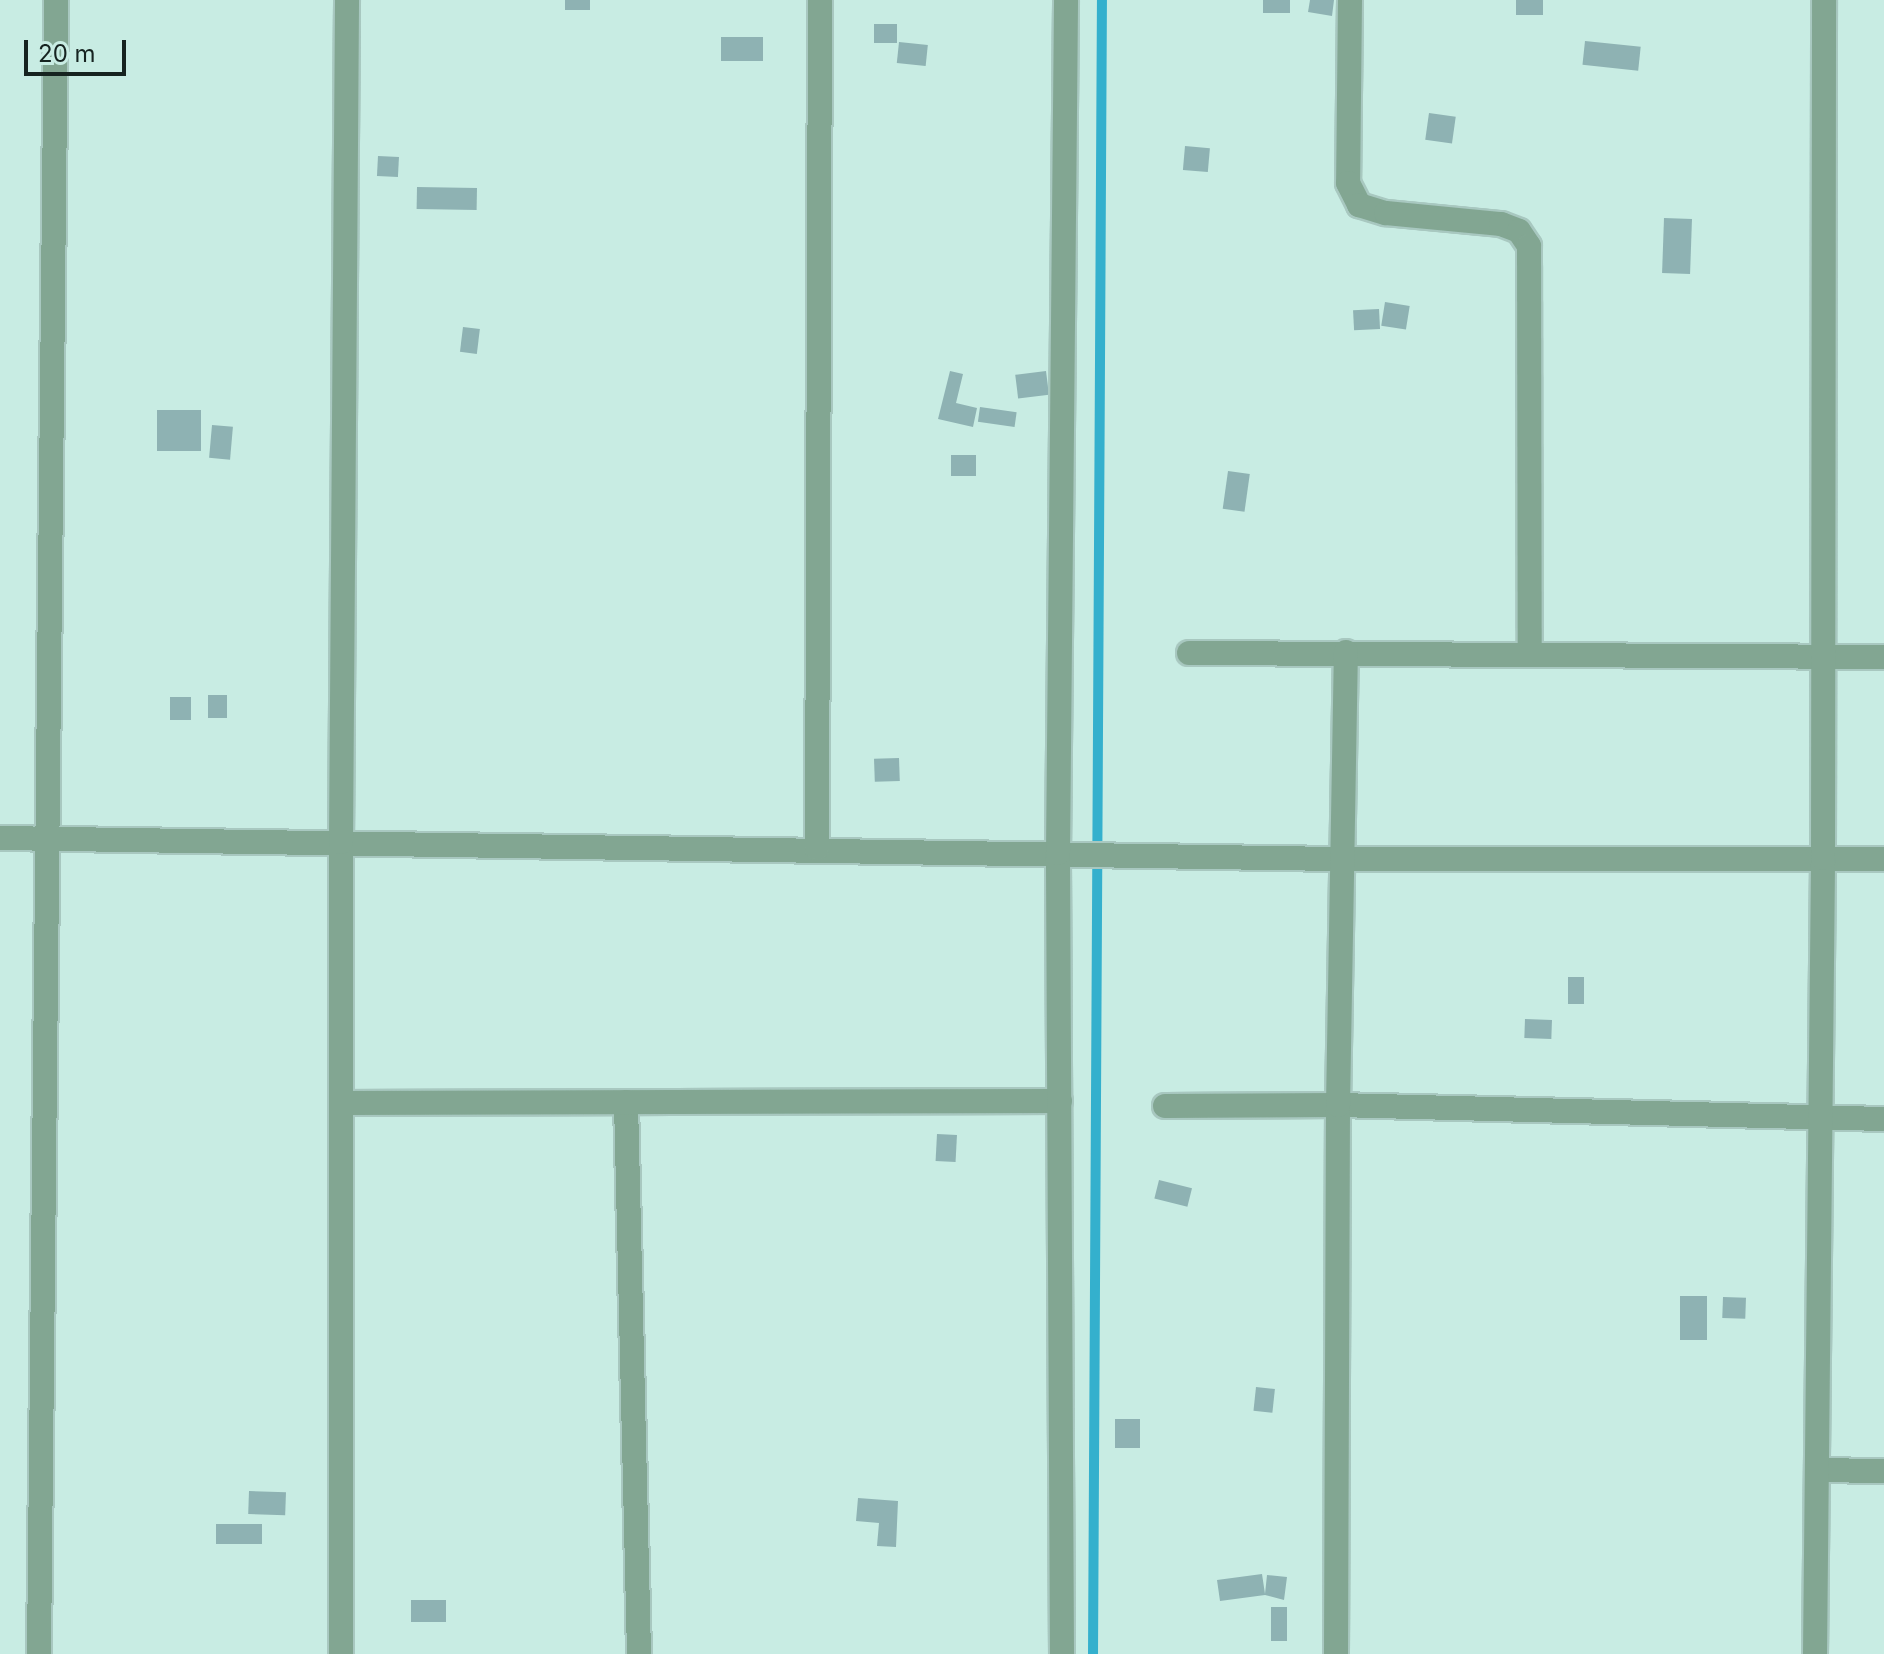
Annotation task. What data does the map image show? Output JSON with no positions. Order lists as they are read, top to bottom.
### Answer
{
  "scale_bar": "20 m"
}
